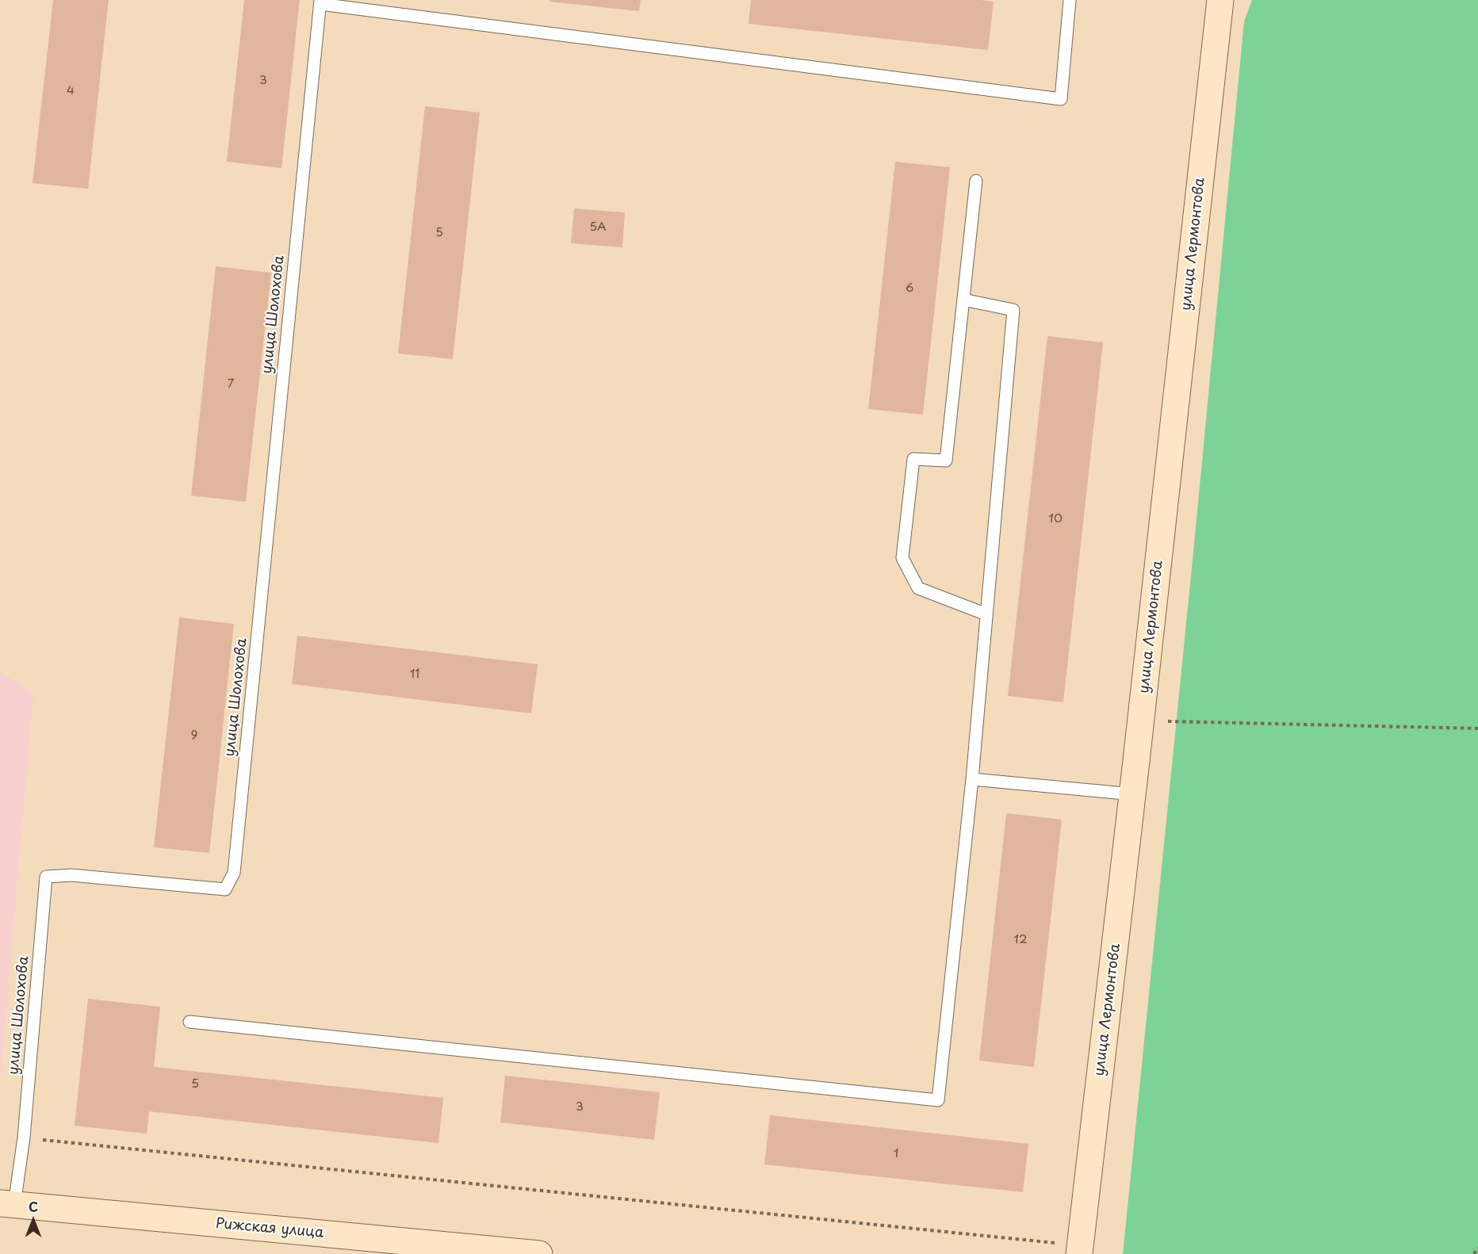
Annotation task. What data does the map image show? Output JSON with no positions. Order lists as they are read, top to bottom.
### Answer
{
  "streets": {
    "street": ["улица Лермонтова", "Рижская улица"],
    "lane": ["улица Шолохова"]
  },
  "crossings": [
    ["улица Шолохова", "Рижская улица"]
  ],
  "house_numbers": [
    "3",
    "4",
    "5А",
    "5",
    "6",
    "7",
    "10",
    "11",
    "9",
    "12",
    "5",
    "3",
    "1"
  ],
  "north": "top"
}
